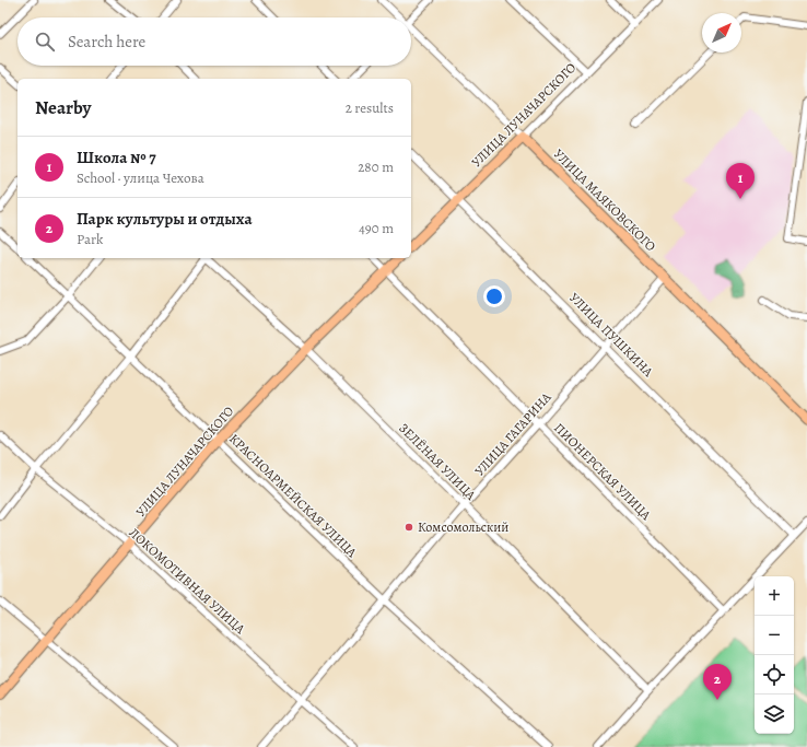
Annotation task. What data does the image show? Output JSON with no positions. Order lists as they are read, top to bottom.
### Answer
{
  "streets": {
    "main road": ["УЛИЦА ЛУНАЧАРСКОГО", "УЛИЦА МАЯКОВСКОГО"],
    "street": [
      "УЛИЦА ПУШКИНА",
      "УЛИЦА ГАГАРИНА",
      "ЗЕЛЁНАЯ УЛИЦА",
      "ПИОНЕРСКАЯ УЛИЦА",
      "КРАСНОАРМЕЙСКАЯ УЛИЦА",
      "ЛОКОМОТИВНАЯ УЛИЦА"
    ]
  },
  "crossings": [
    ["УЛИЦА ЛУНАЧАРСКОГО", "УЛИЦА МАЯКОВСКОГО"],
    ["УЛИЦА ЛУНАЧАРСКОГО", "УЛИЦА ПУШКИНА"],
    ["УЛИЦА ЛУНАЧАРСКОГО", "ЗЕЛЁНАЯ УЛИЦА"],
    ["УЛИЦА ЛУНАЧАРСКОГО", "ПИОНЕРСКАЯ УЛИЦА"],
    ["УЛИЦА ЛУНАЧАРСКОГО", "КРАСНОАРМЕЙСКАЯ УЛИЦА"],
    ["УЛИЦА ЛУНАЧАРСКОГО", "ЛОКОМОТИВНАЯ УЛИЦА"],
    ["УЛИЦА МАЯКОВСКОГО", "УЛИЦА ГАГАРИНА"],
    ["УЛИЦА ПУШКИНА", "УЛИЦА ГАГАРИНА"],
    ["УЛИЦА ГАГАРИНА", "ЗЕЛЁНАЯ УЛИЦА"],
    ["УЛИЦА ГАГАРИНА", "ПИОНЕРСКАЯ УЛИЦА"],
    ["УЛИЦА ГАГАРИНА", "КРАСНОАРМЕЙСКАЯ УЛИЦА"],
    ["УЛИЦА ГАГАРИНА", "ЛОКОМОТИВНАЯ УЛИЦА"]
  ],
  "places": ["Комсомольский"],
  "north": "top right",
  "page": {
    "search": "Search here",
    "heading": ["Nearby", "2 results"],
    "list": [
      {
        "mark": "1",
        "name": "Школа № 7",
        "note": "School · улица Чехова",
        "value": "280 m"
      },
      {
        "mark": "2",
        "name": "Парк культуры и отдыха",
        "note": "Park",
        "value": "490 m"
      }
    ],
    "pins": ["1", "2"],
    "map_buttons": ["+", "−"]
  }
}
